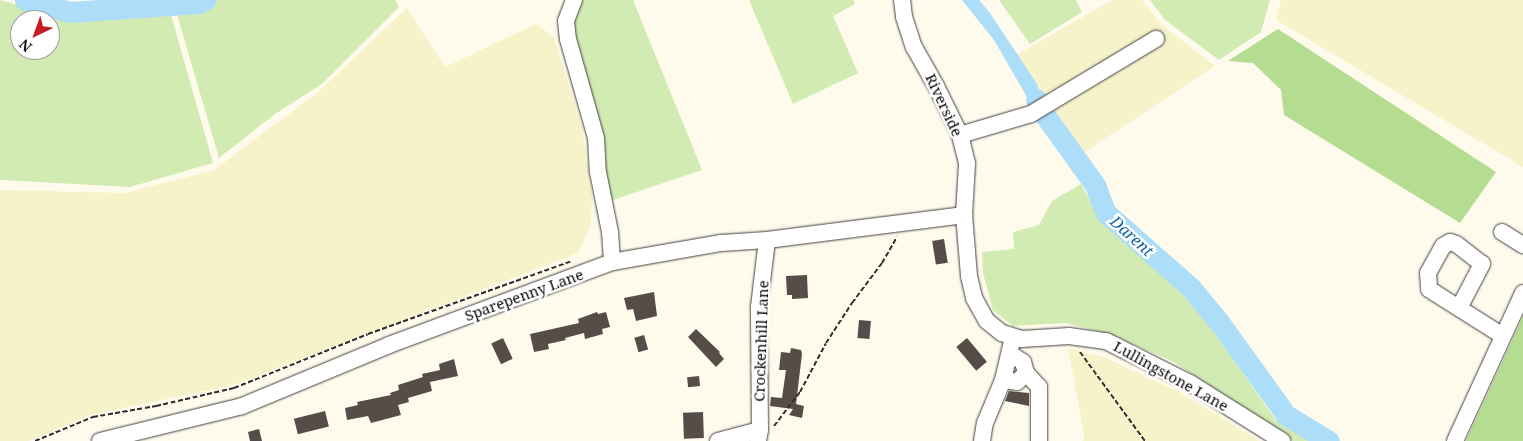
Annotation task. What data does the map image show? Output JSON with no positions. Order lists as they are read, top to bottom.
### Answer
{
  "streets": {
    "street": [
      "Riverside",
      "Sparepenny Lane",
      "Crockenhill Lane",
      "Lullingstone Lane"
    ]
  },
  "crossings": [
    ["Riverside", "Sparepenny Lane"],
    ["Sparepenny Lane", "Crockenhill Lane"]
  ],
  "water": ["Darent"],
  "north": "bottom left"
}
